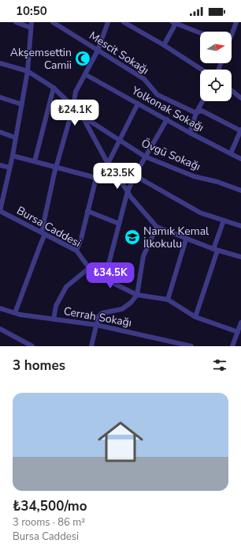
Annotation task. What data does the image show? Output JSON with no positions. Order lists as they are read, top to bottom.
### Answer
{
  "streets": {
    "street": [
      "Mescit Sokağı",
      "Yolkonak Sokağı",
      "Övgü Sokağı",
      "Bursa Caddesi",
      "Cerrah Sokağı"
    ]
  },
  "places": {
    "mosque": ["Akşemsettin Camii"],
    "school or university": ["Namık Kemal İlkokulu"]
  },
  "north": "right",
  "page": {
    "status": "10:50",
    "price": ["₺24.1K", "₺23.5K", "₺34.5K"],
    "heading": "3 homes",
    "list": [
      {
        "name": "₺34,500/mo",
        "note": "3 rooms · 86 m² · Bursa Caddesi"
      }
    ]
  }
}
